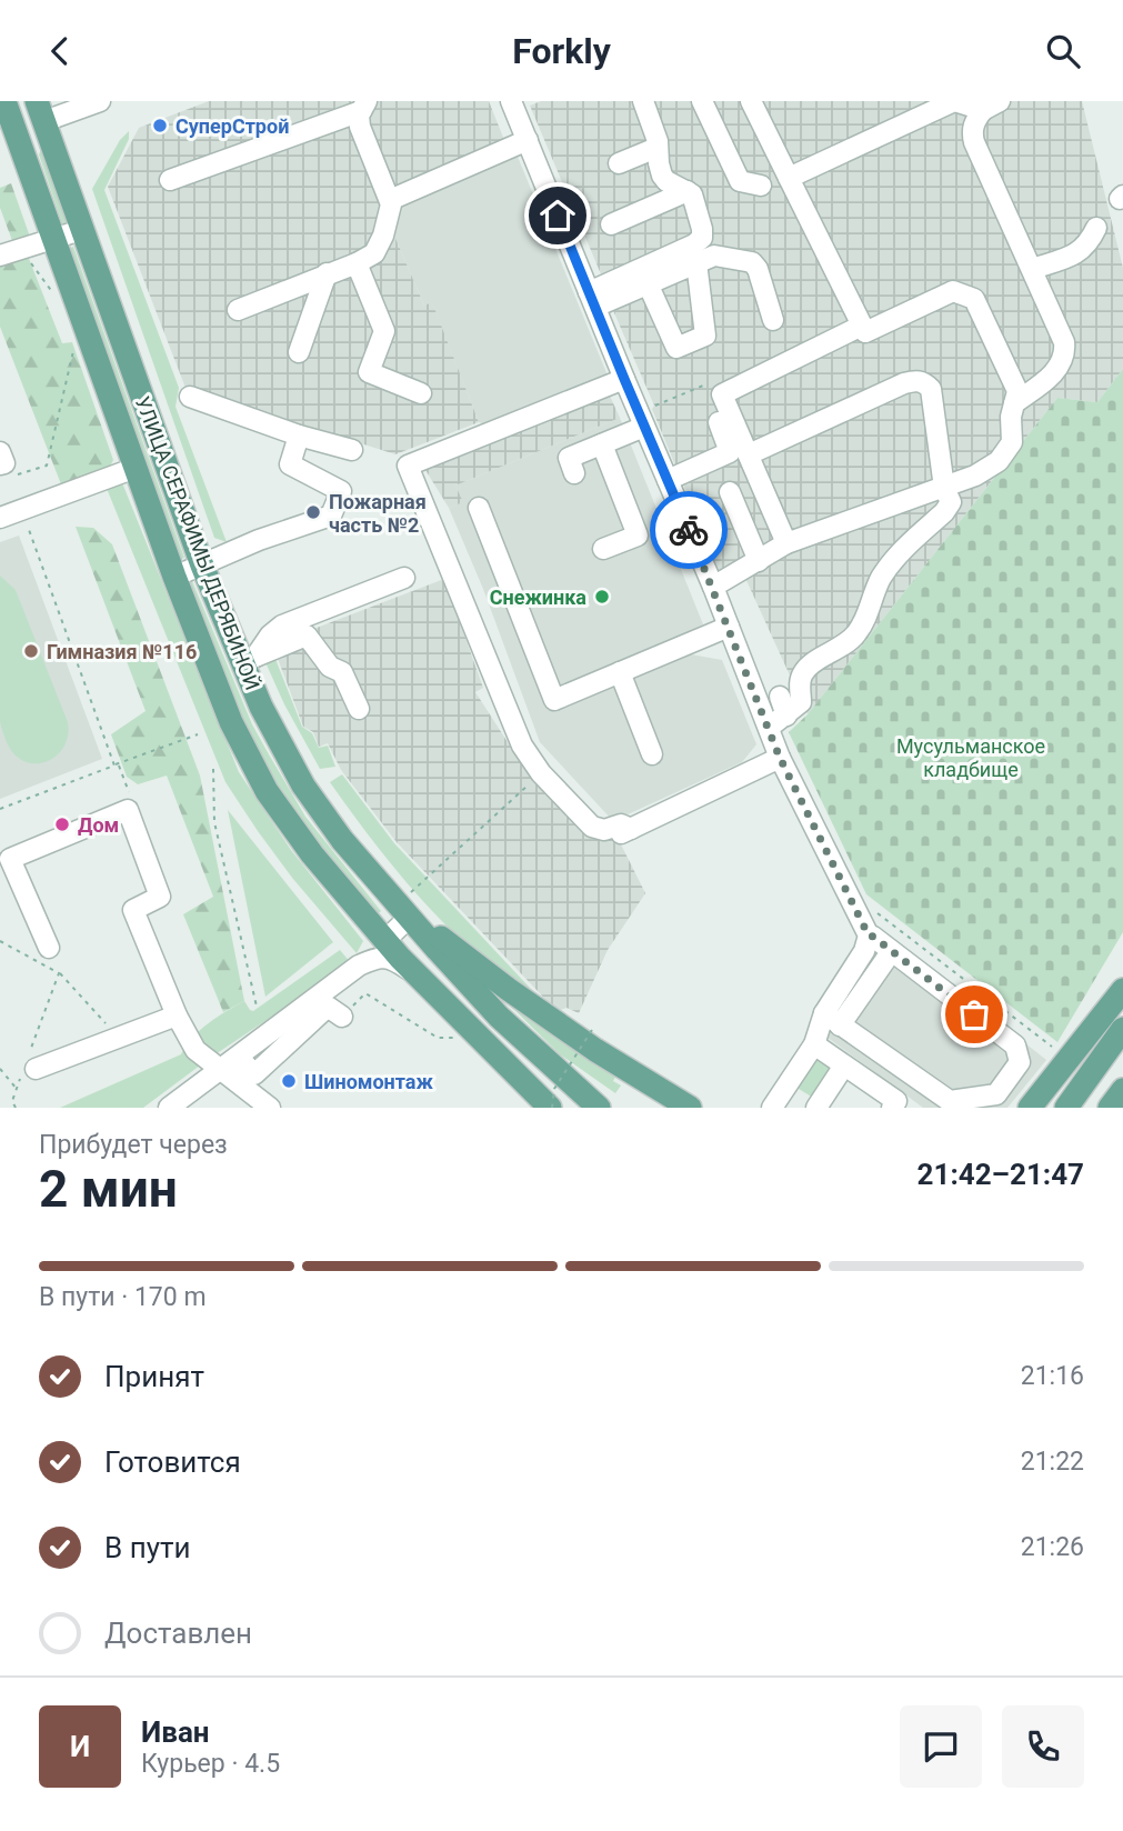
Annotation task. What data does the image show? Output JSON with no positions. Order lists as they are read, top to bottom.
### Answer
{
  "streets": {
    "main road": ["УЛИЦА СЕРАФИМЫ ДЕРЯБИНОЙ"]
  },
  "parks": ["Мусульманское кладбище"],
  "places": [
    "СуперСтрой",
    "Пожарная часть №2",
    "Снежинка",
    "Гимназия №116",
    "Дом",
    "Шиномонтаж"
  ],
  "page": {
    "header": "Forkly",
    "heading": ["2 мин", "Прибудет через", "21:42–21:47"],
    "panel": ["Иван", "Курьер · 4.5"],
    "bar": "В пути · 170 m",
    "list": [
      ["Принят", "21:16"],
      ["Готовится", "21:22"],
      ["В пути", "21:26"],
      "Доставлен"
    ],
    "round": "И"
  }
}
